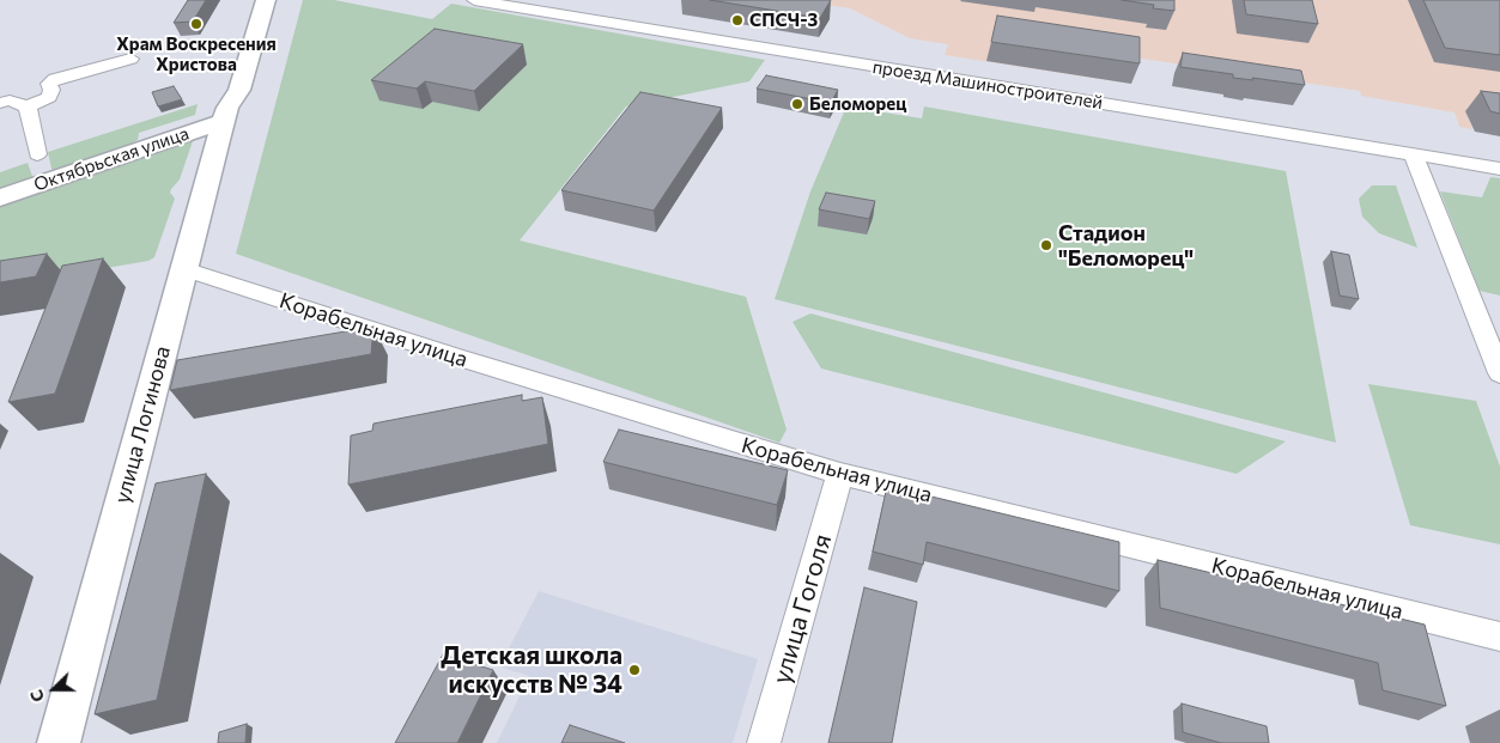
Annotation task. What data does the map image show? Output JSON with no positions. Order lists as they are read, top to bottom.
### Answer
{
  "streets": {
    "main road": ["Октябрьская улица", "улица Логинова"],
    "street": ["проезд Машиностроителей", "Корабельная улица", "улица Гоголя"]
  },
  "crossings": [
    ["Октябрьская улица", "улица Логинова"],
    ["Корабельная улица", "улица Логинова"],
    ["Корабельная улица", "улица Гоголя"]
  ],
  "places": [
    "СПСЧ-3",
    "Храм Воскресения Христова",
    "Беломорец",
    "Стадион \"Беломорец\"",
    "Детская школа искусств № 34"
  ],
  "north": "left"
}
